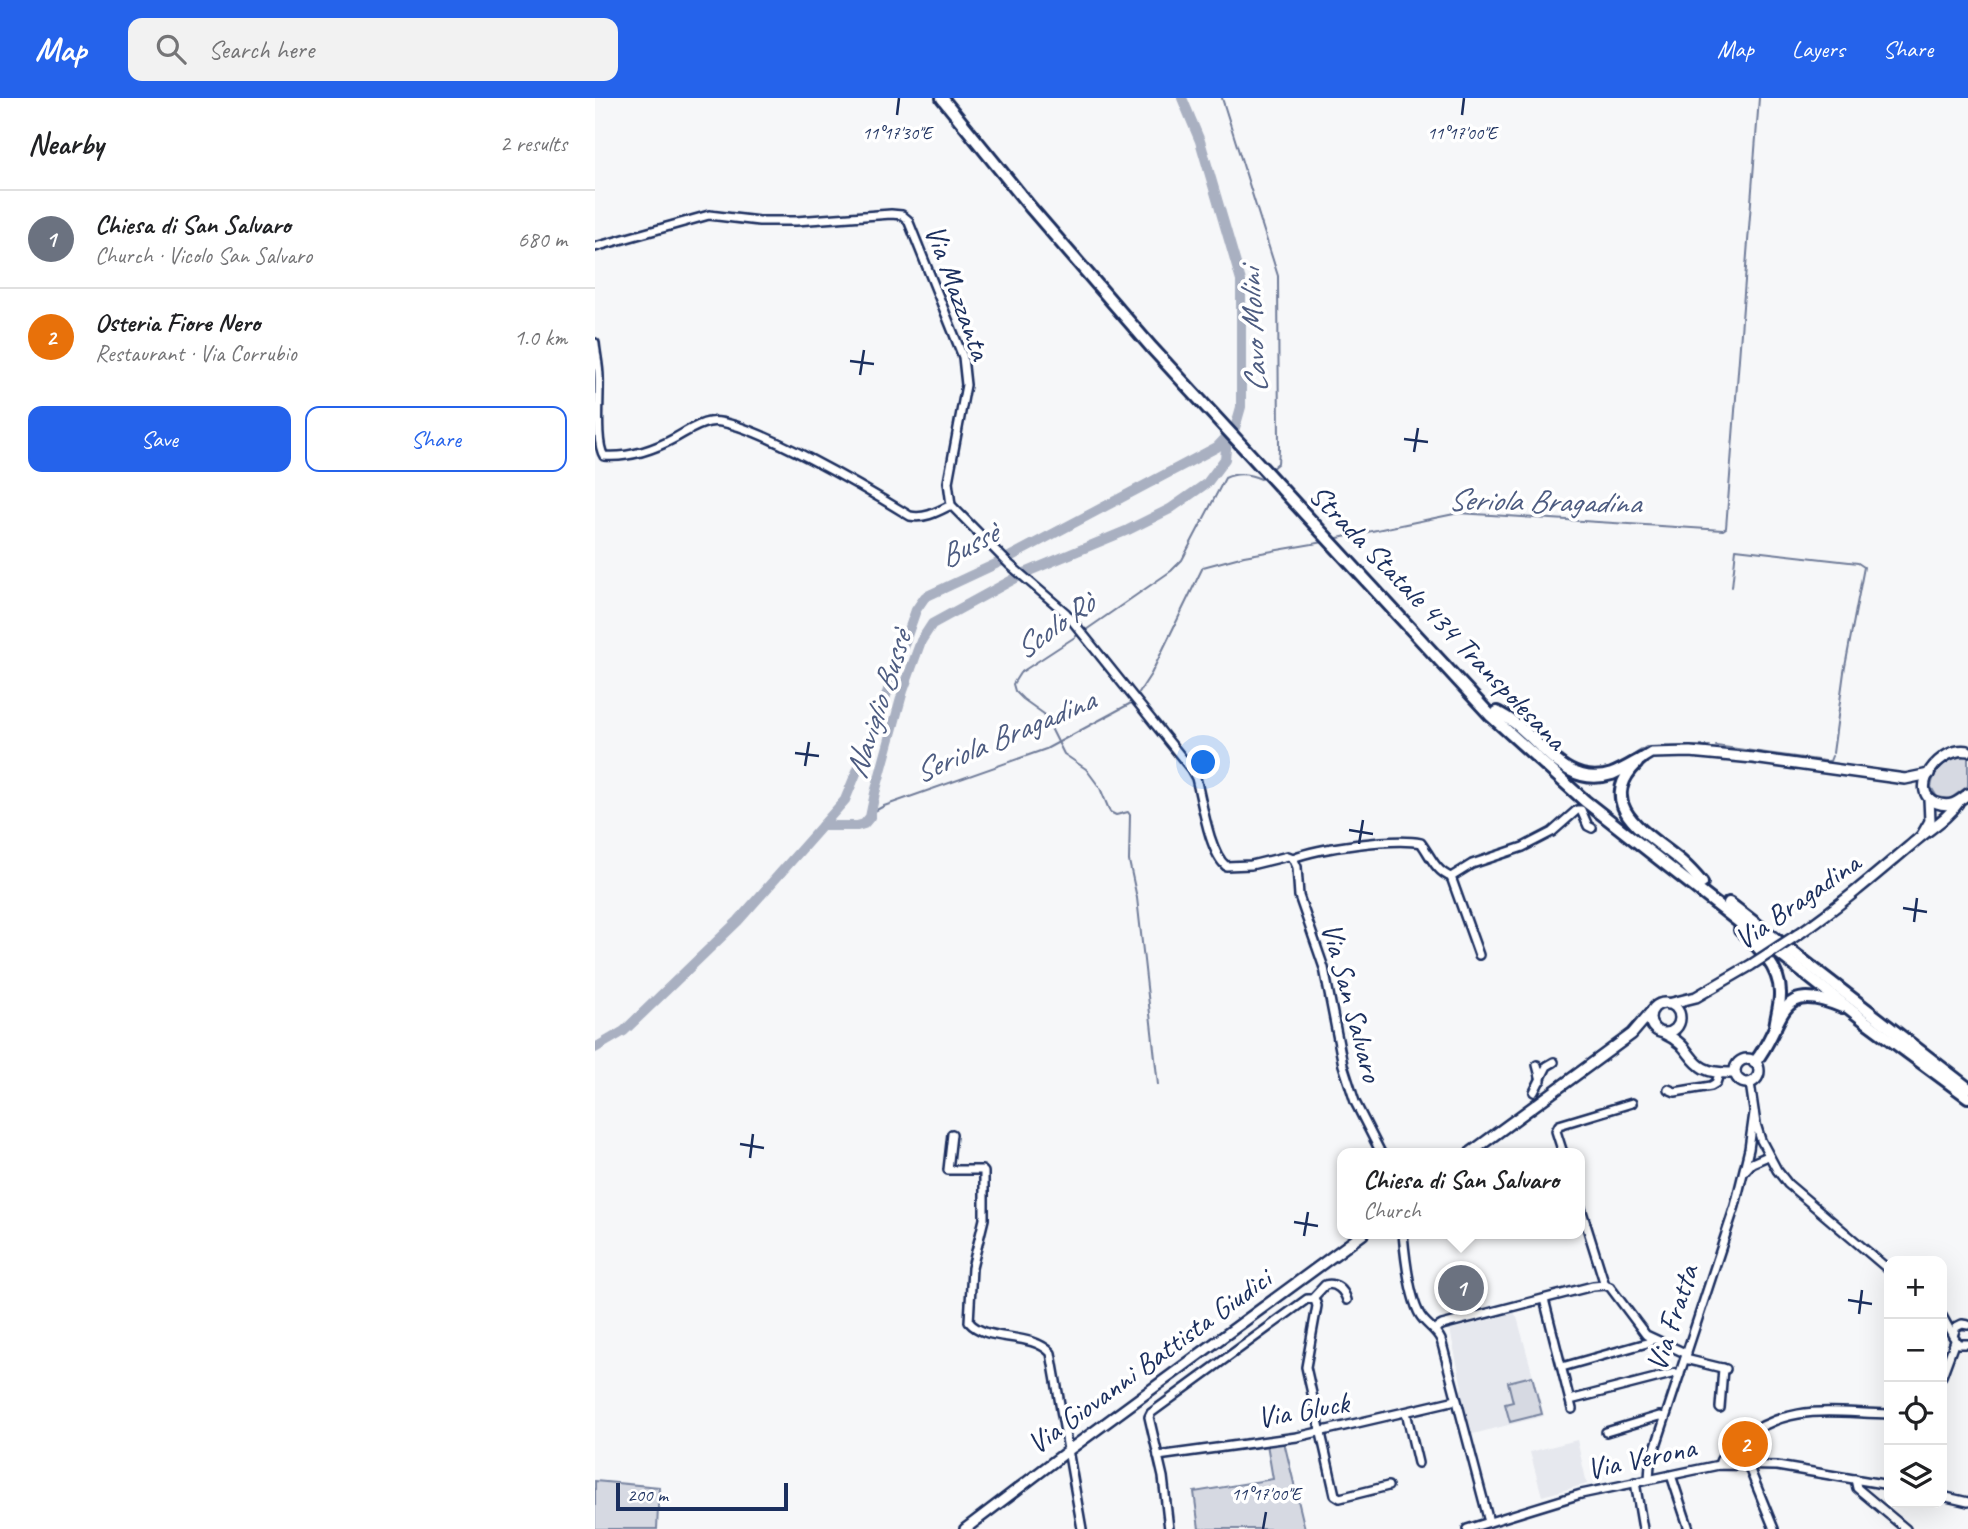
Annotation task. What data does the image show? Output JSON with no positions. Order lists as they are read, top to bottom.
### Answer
{
  "streets": {
    "highway": ["Strada Statale 434 Transpolesana"],
    "main road": ["Via Bragadina", "Via Giovanni Battista Giudici"],
    "street": [
      "Via Mazzanta",
      "Via San Salvaro",
      "Via Fratta",
      "Via Gluck",
      "Via Verona"
    ]
  },
  "crossings": [
    ["Via Fratta", "Via Verona"]
  ],
  "water": [
    "Cavo Molini",
    "Seriola Bragadina",
    "Bussè",
    "Scolo Rò",
    "Naviglio Bussè"
  ],
  "scale_bar": "200 m",
  "page": {
    "header": "Map",
    "search": "Search here",
    "nav": ["Map", "Layers", "Share"],
    "heading": ["Nearby", "2 results"],
    "list": [
      {
        "mark": "1",
        "name": "Chiesa di San Salvaro",
        "note": "Church · Vicolo San Salvaro",
        "value": "680 m"
      },
      {
        "mark": "2",
        "name": "Osteria Fiore Nero",
        "note": "Restaurant · Via Corrubio",
        "value": "1.0 km"
      }
    ],
    "buttons": ["Save", "Share"],
    "popup": ["Chiesa di San Salvaro", "Church"],
    "map_buttons": ["+", "−"],
    "pins": ["1", "2"],
    "scale": "200 m"
  },
  "coordinates": ["11°17'30\"E", "11°17'00\"E"]
}
